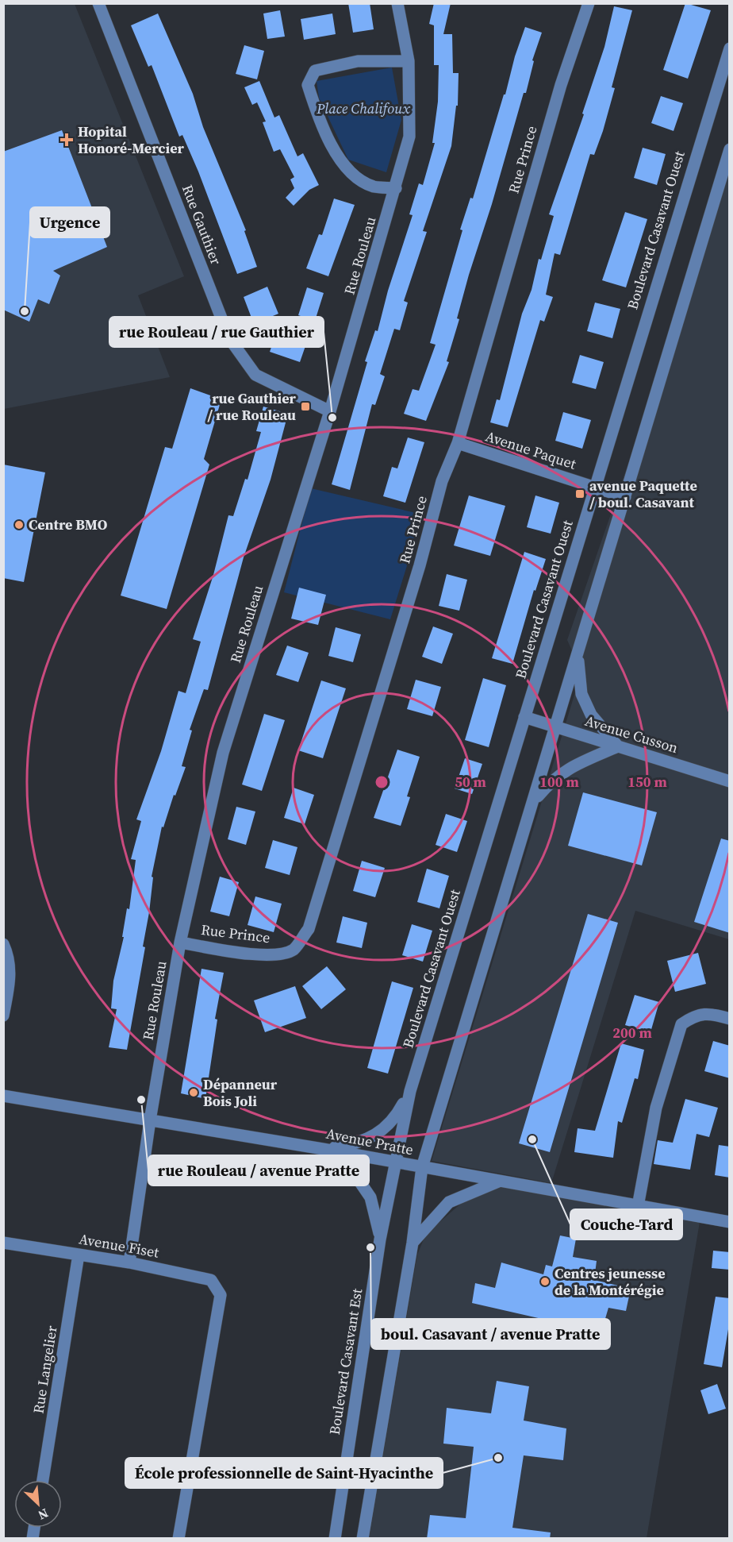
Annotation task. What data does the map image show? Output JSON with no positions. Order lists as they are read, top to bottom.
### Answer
{
  "streets": {
    "street": [
      "Rue Prince",
      "Rue Gauthier",
      "Boulevard Casavant Ouest",
      "Rue Rouleau",
      "Avenue Paquet",
      "Avenue Cusson",
      "Avenue Pratte",
      "Avenue Fiset",
      "Boulevard Casavant Est",
      "Rue Langelier"
    ]
  },
  "crossings": [
    ["Rue Prince", "Rue Rouleau"],
    ["Rue Prince", "Avenue Paquet"],
    ["Rue Gauthier", "Rue Rouleau"],
    ["Boulevard Casavant Ouest", "Avenue Paquet"],
    ["Boulevard Casavant Ouest", "Avenue Cusson"],
    ["Boulevard Casavant Ouest", "Avenue Pratte"],
    ["Boulevard Casavant Ouest", "Boulevard Casavant Est"],
    ["Rue Rouleau", "Avenue Pratte"],
    ["Rue Rouleau", "Avenue Fiset"],
    ["Avenue Pratte", "Boulevard Casavant Est"],
    ["Avenue Fiset", "Rue Langelier"]
  ],
  "parks": ["Place Chalifoux"],
  "places": {
    "health": ["Hopital Honoré-Mercier"],
    "other": [
      "Urgence",
      "rue Rouleau / rue Gauthier",
      "Centre BMO",
      "Dépanneur Bois Joli",
      "rue Rouleau / avenue Pratte",
      "Couche-Tard",
      "boul. Casavant / avenue Pratte",
      "Centres jeunesse de la Montérégie",
      "École professionnelle de Saint-Hyacinthe"
    ],
    "transit": ["rue Gauthier / rue Rouleau", "avenue Paquette / boul. Casavant"]
  },
  "north": "bottom right",
  "rings": [
    "50 m",
    "100 m",
    "150 m",
    "200 m"
  ]
}
